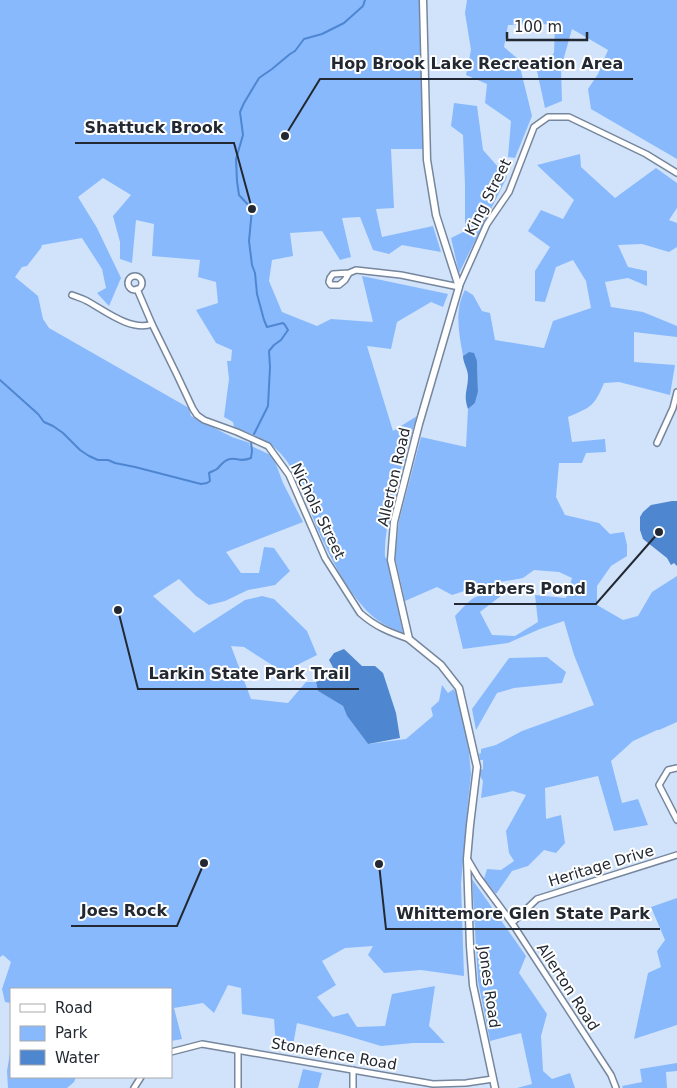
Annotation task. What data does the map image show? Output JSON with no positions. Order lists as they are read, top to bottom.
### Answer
{
  "streets": {
    "street": [
      "King Street",
      "Allerton Road",
      "Nichols Street",
      "Heritage Drive",
      "Jones Road",
      "Stonefence Road"
    ]
  },
  "crossings": [
    ["King Street", "Allerton Road"],
    ["Allerton Road", "Nichols Street"],
    ["Allerton Road", "Heritage Drive"],
    ["Allerton Road", "Jones Road"],
    ["Jones Road", "Stonefence Road"]
  ],
  "places": [
    "Hop Brook Lake Recreation Area",
    "Shattuck Brook",
    "Barbers Pond",
    "Larkin State Park Trail",
    "Joes Rock",
    "Whittemore Glen State Park"
  ],
  "legend": ["Road", "Park", "Water"],
  "scale_bar": "100 m"
}
